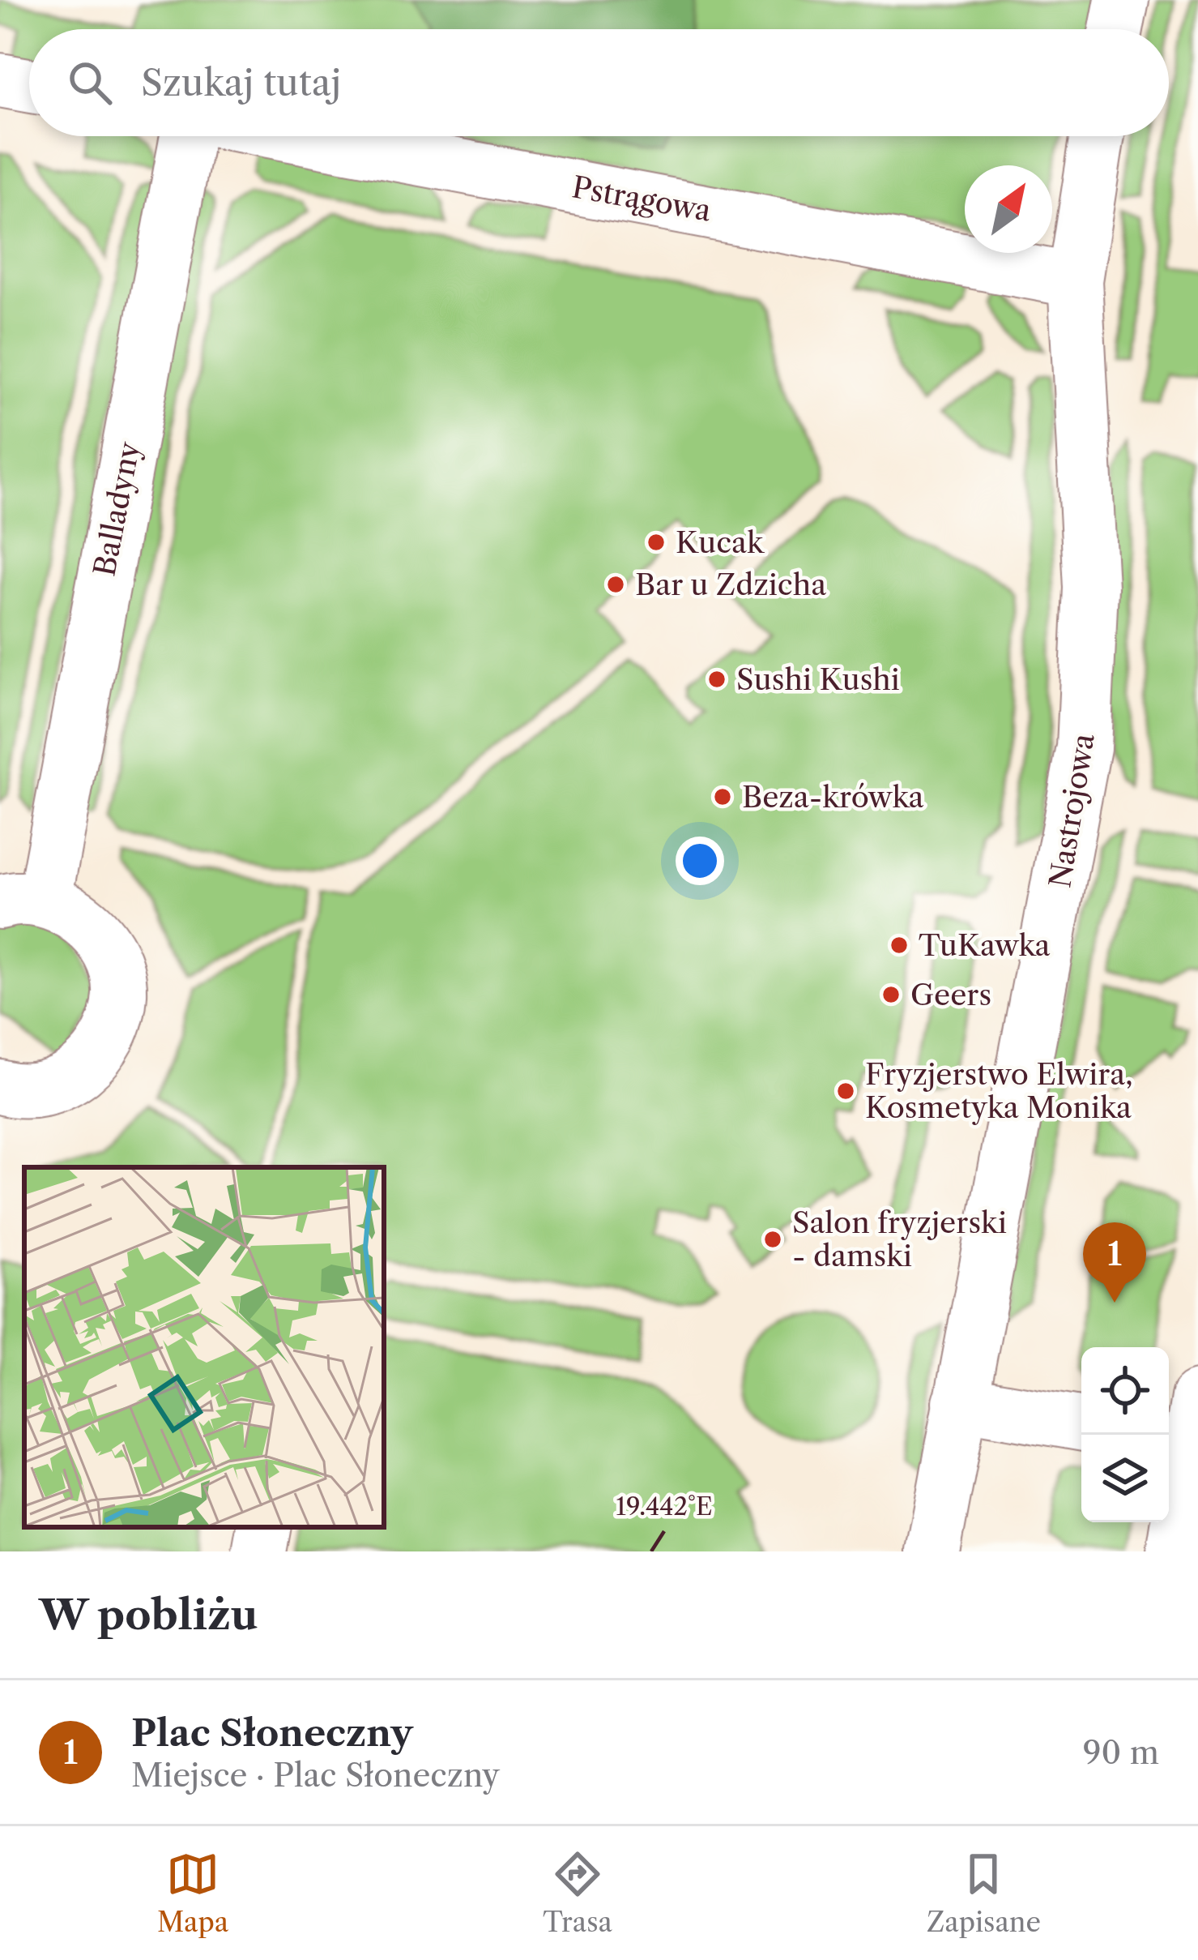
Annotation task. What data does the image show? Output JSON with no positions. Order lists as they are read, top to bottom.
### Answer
{
  "streets": {
    "street": ["Pstrągowa", "Balladyny", "Nastrojowa"]
  },
  "crossings": [
    ["Pstrągowa", "Nastrojowa"]
  ],
  "places": [
    "Kucak",
    "Bar u Zdzicha",
    "Sushi Kushi",
    "Beza-krówka",
    "TuKawka",
    "Geers",
    "Fryzjerstwo Elwira, Kosmetyka Monika",
    "Salon fryzjerski - damski"
  ],
  "north": "top right",
  "page": {
    "search": "Szukaj tutaj",
    "pins": "1",
    "heading": "W pobliżu",
    "list": [
      {
        "mark": "1",
        "name": "Plac Słoneczny",
        "note": "Miejsce · Plac Słoneczny",
        "value": "90 m"
      }
    ],
    "nav": ["Mapa", "Trasa", "Zapisane"]
  },
  "coordinates": ["19.442°E"]
}
